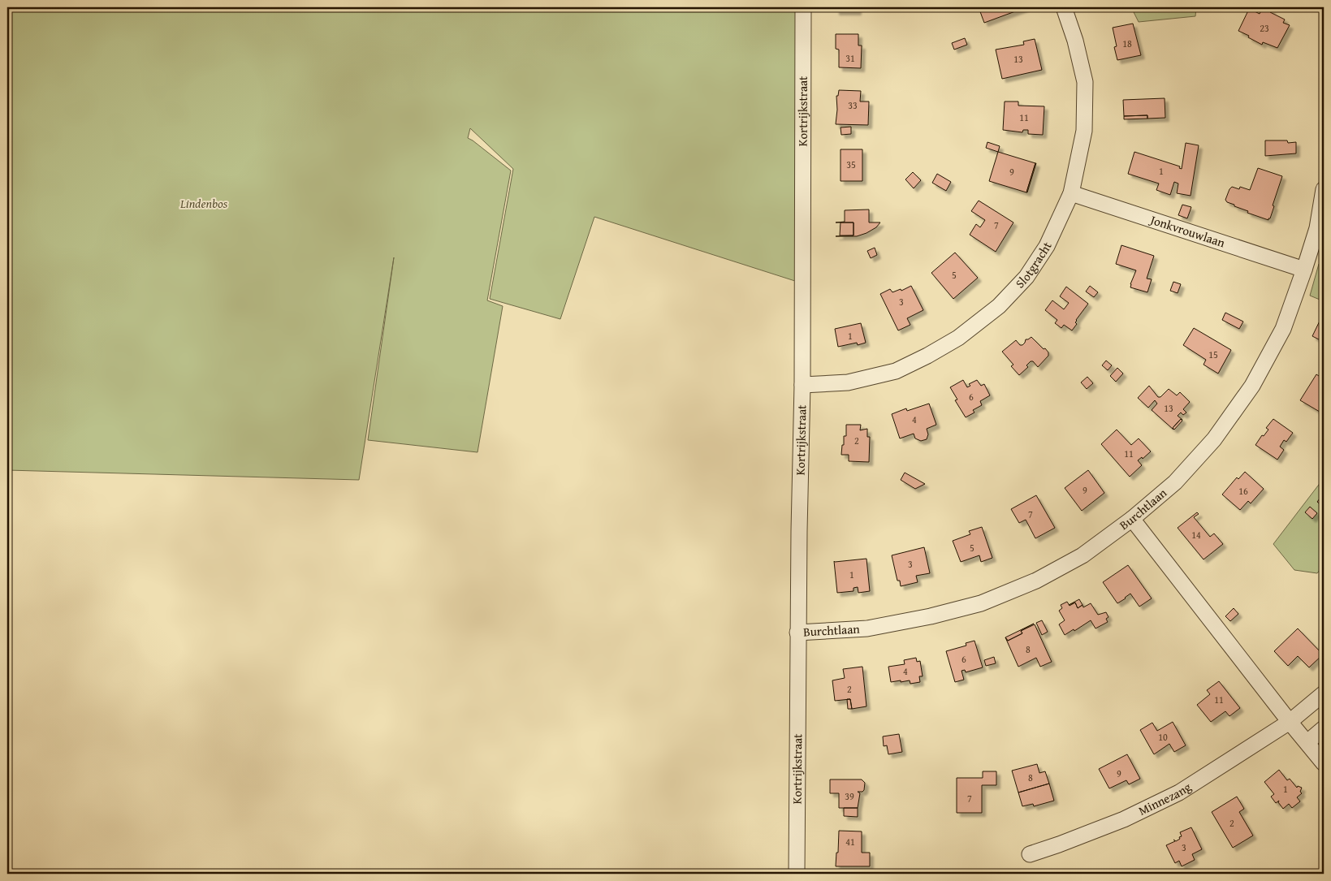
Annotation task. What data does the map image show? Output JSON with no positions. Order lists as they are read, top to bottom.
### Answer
{
  "streets": {
    "street": [
      "Kortrijkstraat",
      "Jonkvrouwlaan",
      "Slotgracht",
      "Burchtlaan",
      "Minnezang"
    ]
  },
  "crossings": [
    ["Kortrijkstraat", "Slotgracht"],
    ["Kortrijkstraat", "Burchtlaan"],
    ["Jonkvrouwlaan", "Slotgracht"],
    ["Jonkvrouwlaan", "Burchtlaan"]
  ],
  "parks": ["Lindenbos"],
  "house_numbers": [
    "23",
    "18",
    "31",
    "13",
    "33",
    "11",
    "35",
    "1",
    "9",
    "7",
    "5",
    "3",
    "1",
    "15",
    "6",
    "13",
    "4",
    "2",
    "11",
    "9",
    "16",
    "7",
    "14",
    "5",
    "3",
    "1",
    "8",
    "6",
    "4",
    "2",
    "11",
    "10",
    "9",
    "8",
    "1",
    "39",
    "7",
    "2",
    "41",
    "3"
  ]
}
